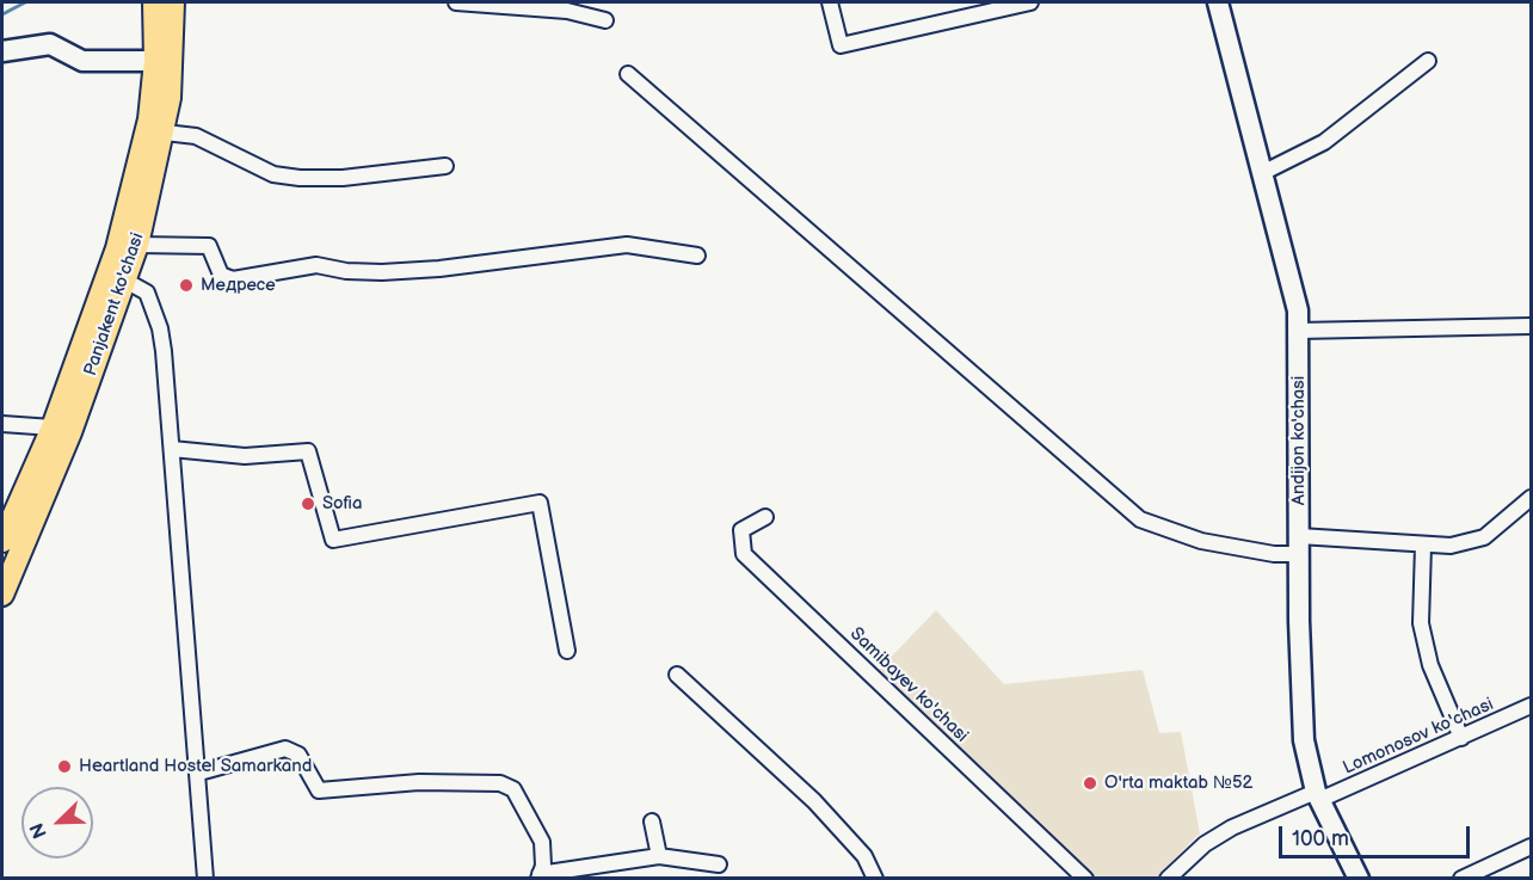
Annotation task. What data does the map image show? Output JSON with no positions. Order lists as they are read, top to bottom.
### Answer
{
  "streets": {
    "main road": ["Panjakent ko'chasi"],
    "street": ["Andijon ko'chasi", "Samibayev ko'chasi", "Lomonosov ko'chasi"]
  },
  "crossings": [
    ["Andijon ko'chasi", "Lomonosov ko'chasi"]
  ],
  "places": [
    "Медресе",
    "Sofia",
    "Heartland Hostel Samarkand",
    "O'rta maktab №52"
  ],
  "scale_bar": "100 m",
  "north": "bottom left"
}
